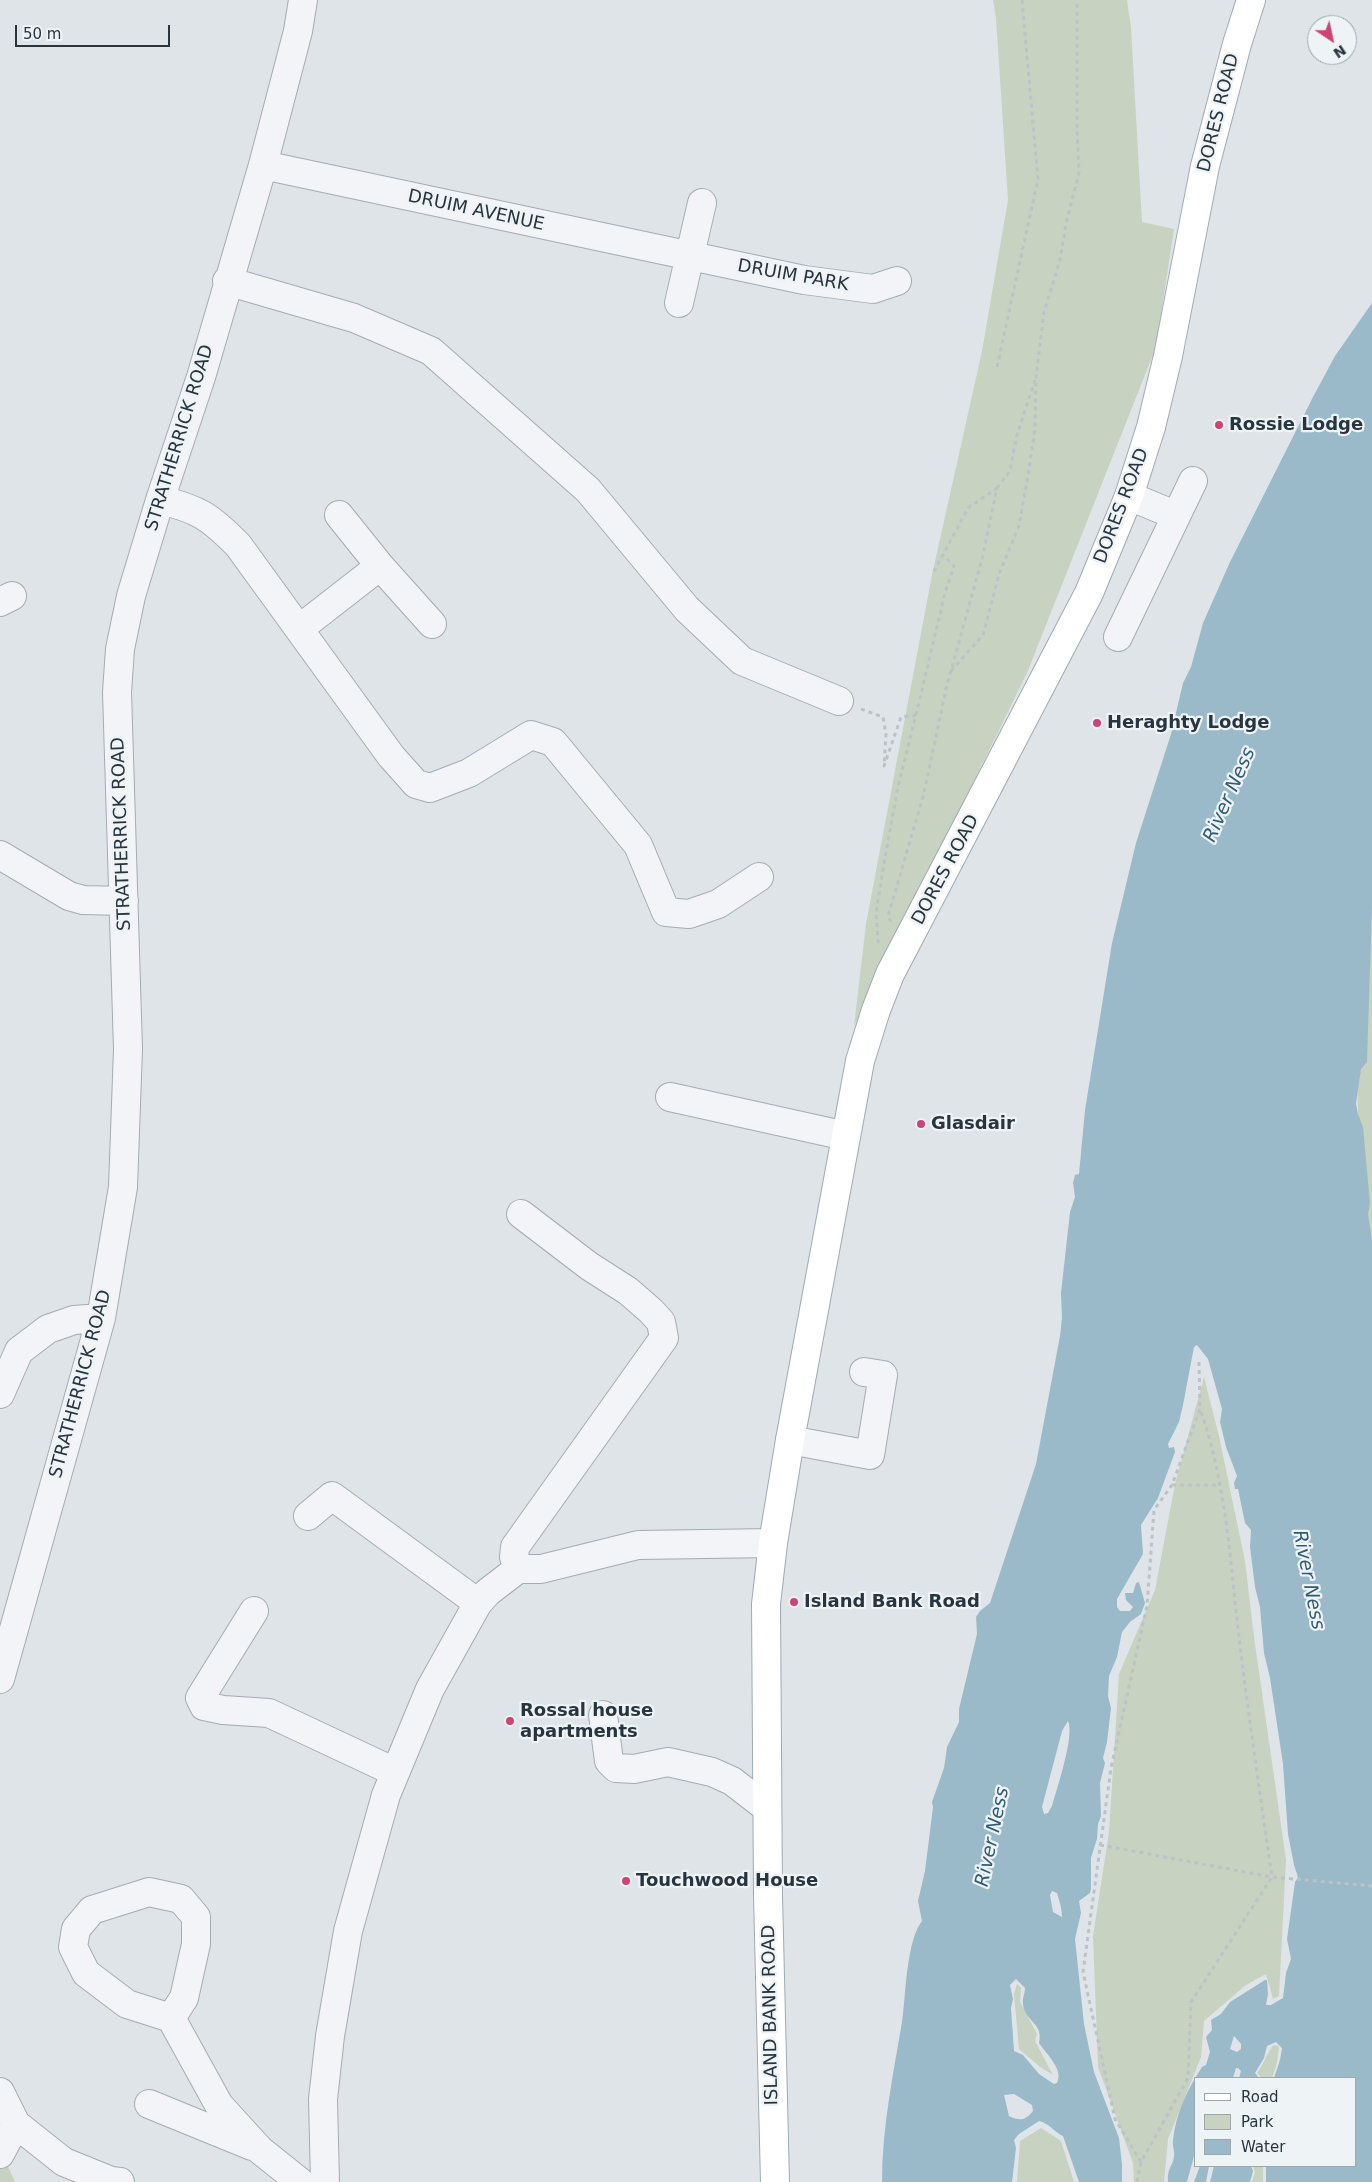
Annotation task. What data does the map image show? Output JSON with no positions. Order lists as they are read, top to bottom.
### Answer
{
  "streets": {
    "main road": ["DORES ROAD", "ISLAND BANK ROAD"],
    "street": ["DRUIM AVENUE", "DRUIM PARK", "STRATHERRICK ROAD"]
  },
  "crossings": [
    ["DORES ROAD", "ISLAND BANK ROAD"],
    ["DRUIM AVENUE", "DRUIM PARK"],
    ["DRUIM AVENUE", "STRATHERRICK ROAD"]
  ],
  "water": ["River Ness"],
  "places": [
    "Rossie Lodge",
    "Heraghty Lodge",
    "Glasdair",
    "Island Bank Road",
    "Rossal house apartments",
    "Touchwood House"
  ],
  "legend": ["Road", "Park", "Water"],
  "scale_bar": "50 m",
  "north": "bottom right"
}
